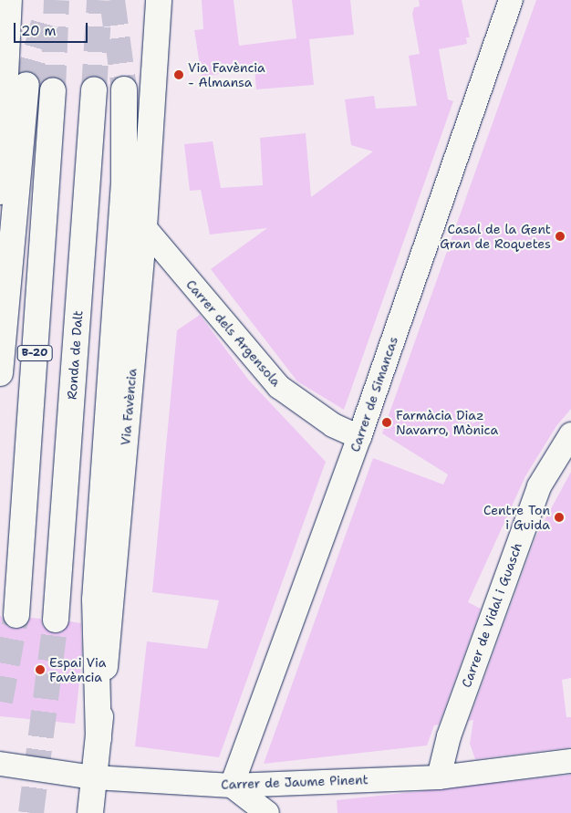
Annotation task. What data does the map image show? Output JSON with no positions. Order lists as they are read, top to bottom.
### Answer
{
  "streets": {
    "main road": ["B-20", "Ronda de Dalt", "Via Favència"],
    "street": [
      "Carrer dels Argensola",
      "Carrer de Simancas",
      "Carrer de Vidal i Guasch",
      "Carrer de Jaume Pinent"
    ]
  },
  "crossings": [
    ["Carrer dels Argensola", "Carrer de Simancas"],
    ["Carrer dels Argensola", "Via Favència"],
    ["Carrer de Simancas", "Carrer de Jaume Pinent"],
    ["Via Favència", "Carrer de Jaume Pinent"],
    ["Carrer de Vidal i Guasch", "Carrer de Jaume Pinent"]
  ],
  "places": [
    "Via Favència - Almansa",
    "Casal de la Gent Gran de Roquetes",
    "Farmàcia Diaz Navarro, Mònica",
    "Centre Ton i Guida",
    "Espai Via Favència"
  ],
  "scale_bar": "20 m"
}
